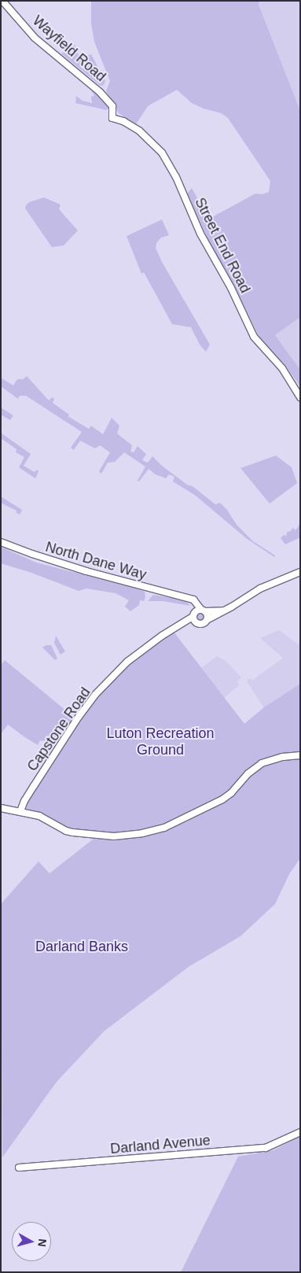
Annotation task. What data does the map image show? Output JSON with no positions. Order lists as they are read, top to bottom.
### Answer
{
  "streets": {
    "street": [
      "Wayfield Road",
      "Street End Road",
      "North Dane Way",
      "Capstone Road",
      "Darland Avenue"
    ]
  },
  "crossings": [
    ["Wayfield Road", "Street End Road"],
    ["North Dane Way", "Capstone Road"]
  ],
  "parks": ["Luton Recreation Ground", "Darland Banks"],
  "north": "right"
}
